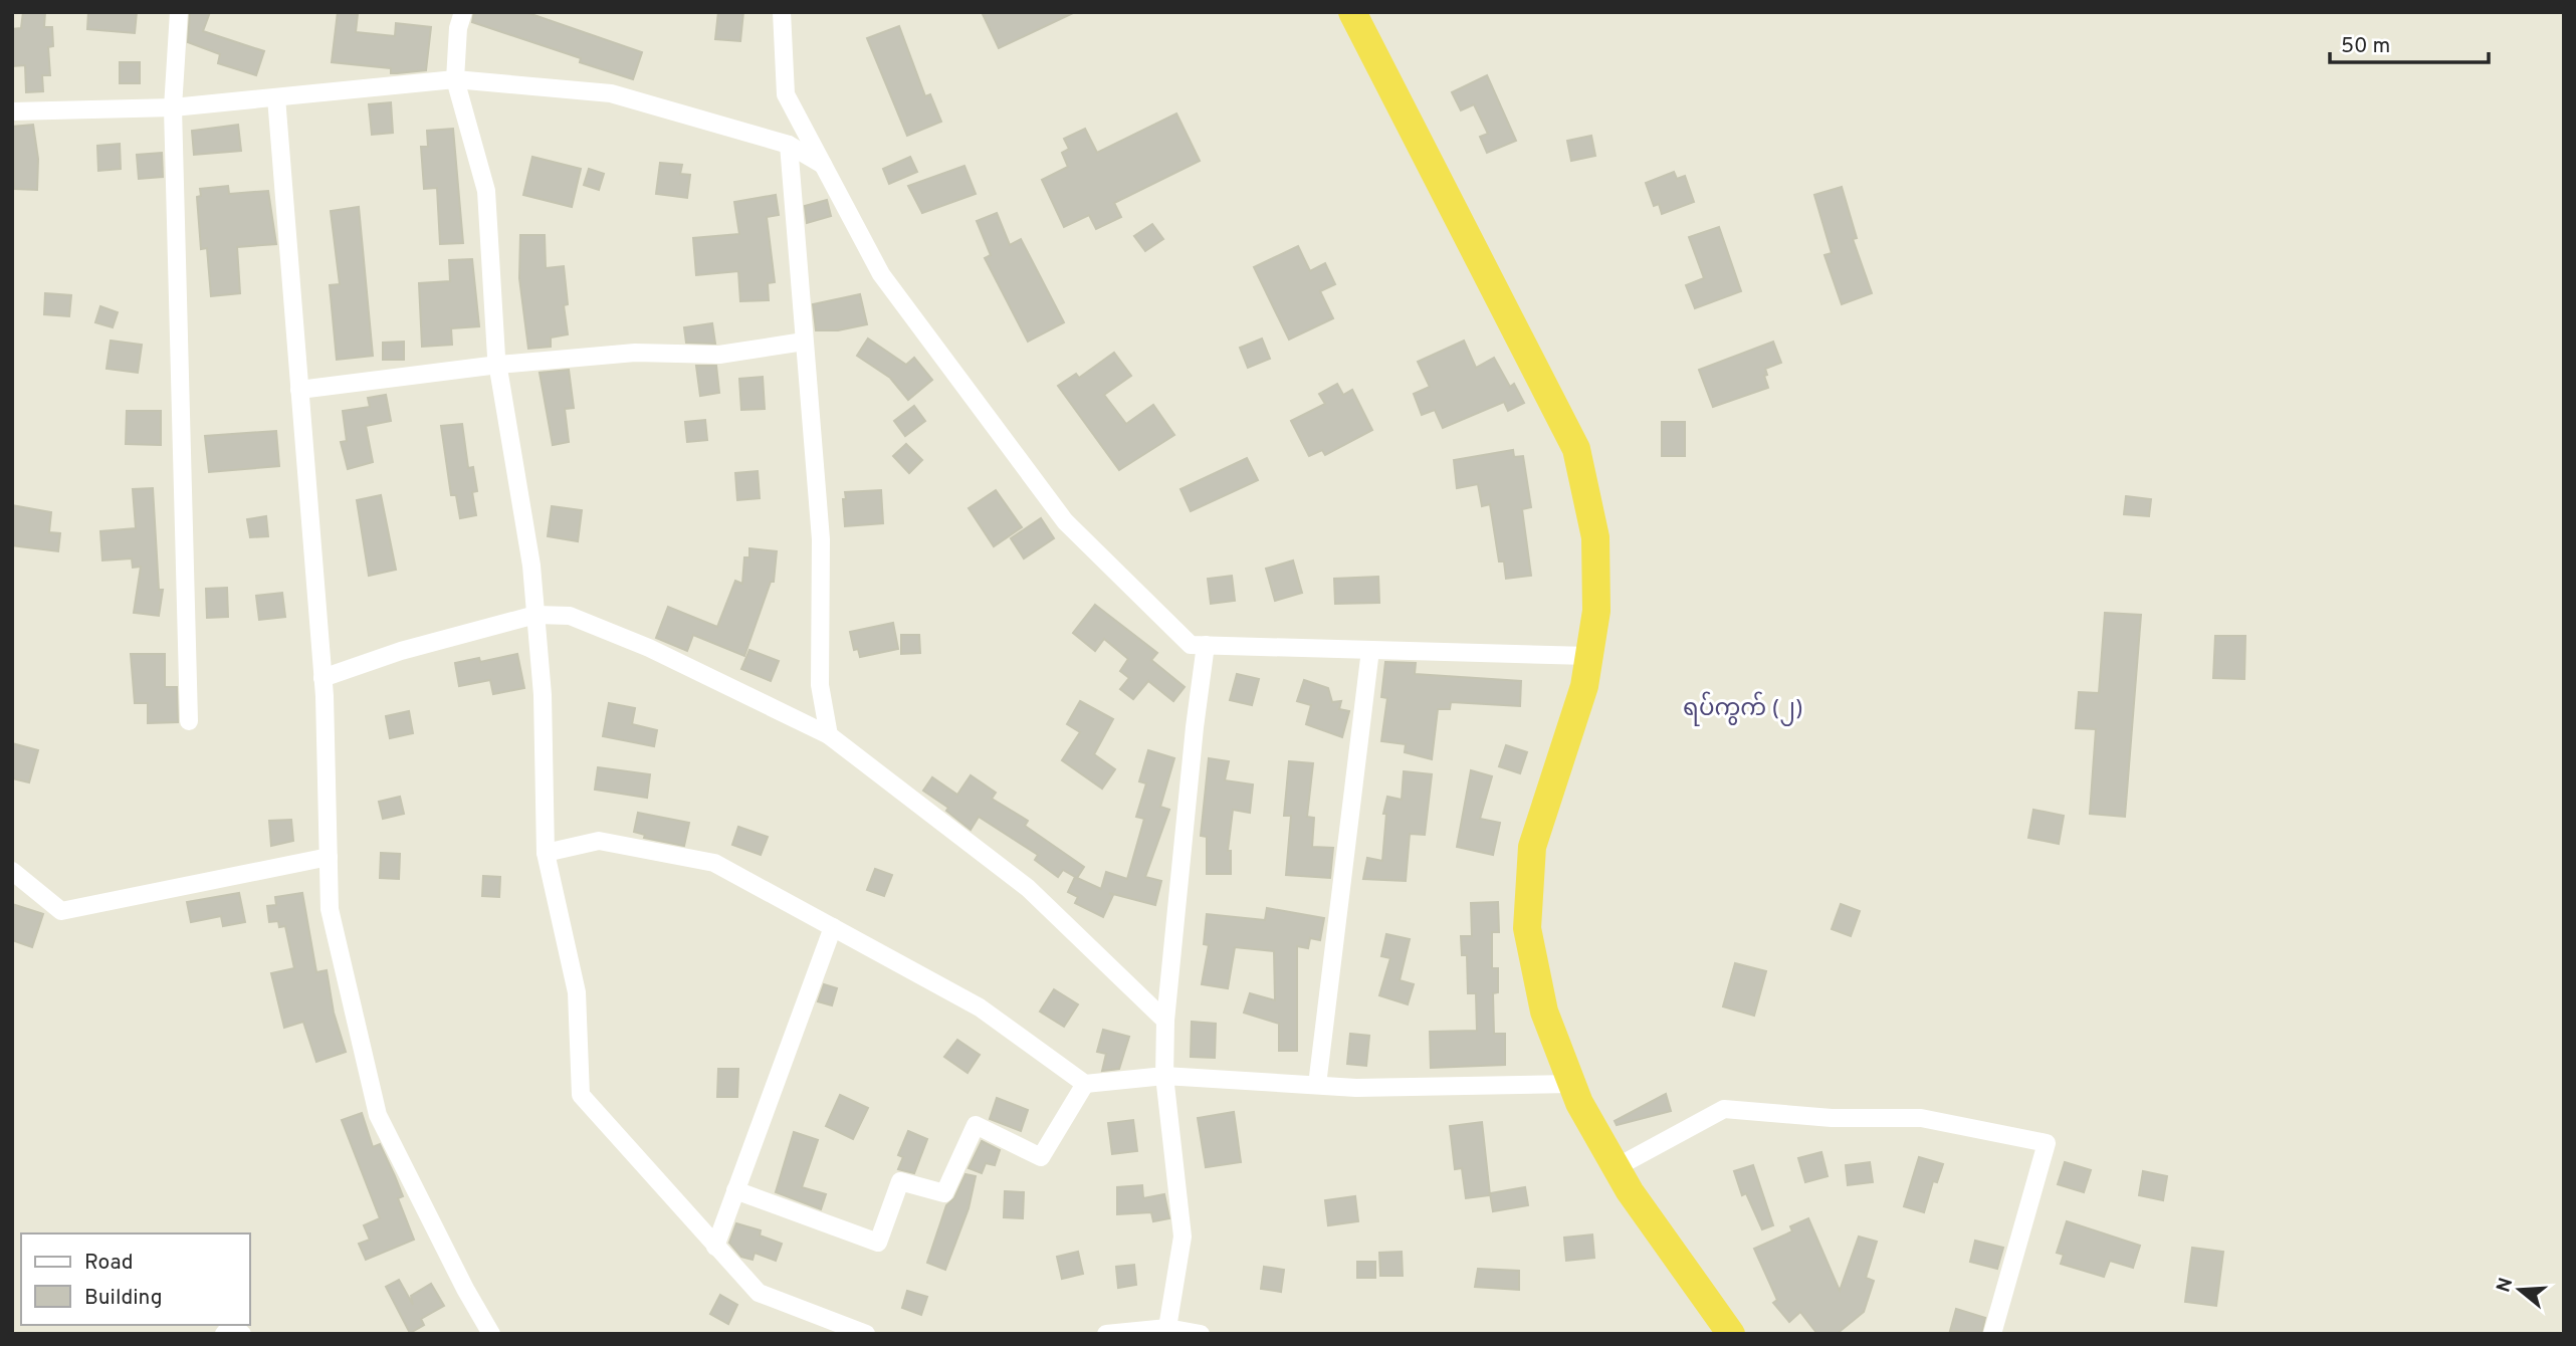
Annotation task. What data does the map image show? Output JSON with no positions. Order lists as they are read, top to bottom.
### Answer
{
  "districts": ["ရပ်ကွက် (၂)"],
  "legend": ["Road", "Building"],
  "scale_bar": "50 m",
  "north": "left"
}
